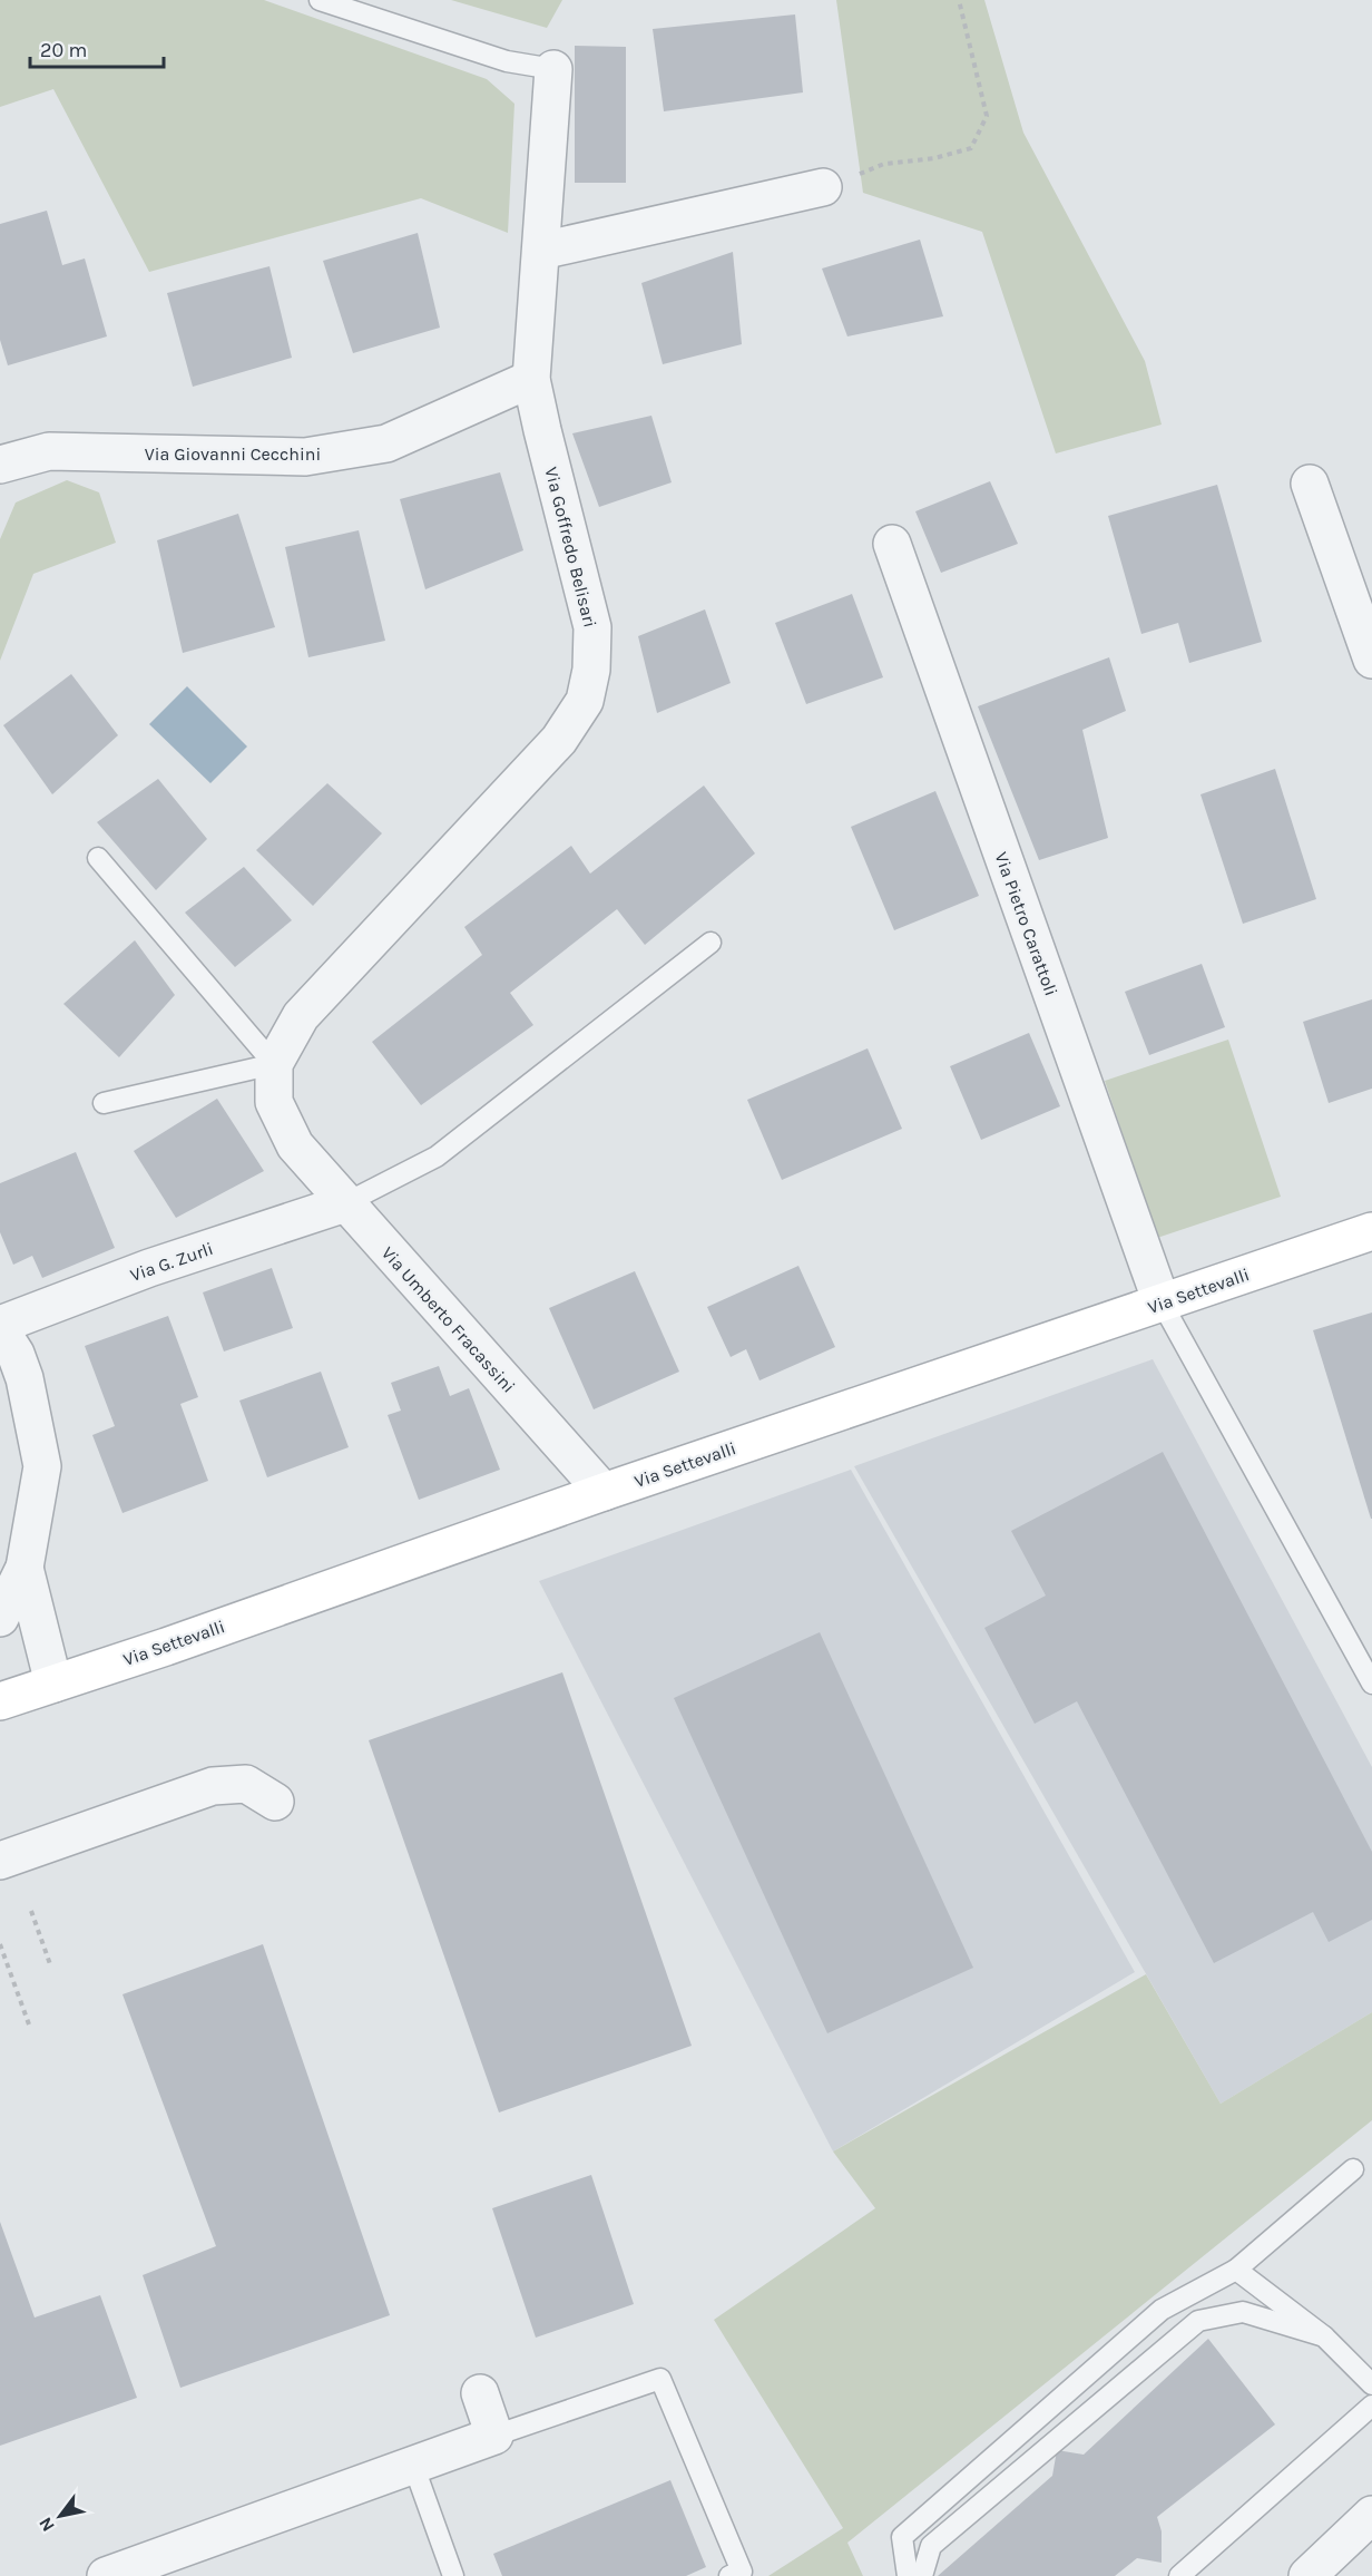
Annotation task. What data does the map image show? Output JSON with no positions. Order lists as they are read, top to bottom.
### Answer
{
  "streets": {
    "main road": ["Via Settevalli"],
    "street": [
      "Via Giovanni Cecchini",
      "Via Goffredo Belisari",
      "Via Pietro Carattoli",
      "Via G. Zurli",
      "Via Umberto Fracassini"
    ]
  },
  "crossings": [
    ["Via Giovanni Cecchini", "Via Goffredo Belisari"],
    ["Via Goffredo Belisari", "Via Umberto Fracassini"],
    ["Via Pietro Carattoli", "Via Settevalli"],
    ["Via G. Zurli", "Via Umberto Fracassini"],
    ["Via Settevalli", "Via Umberto Fracassini"]
  ],
  "scale_bar": "20 m",
  "north": "bottom left"
}
